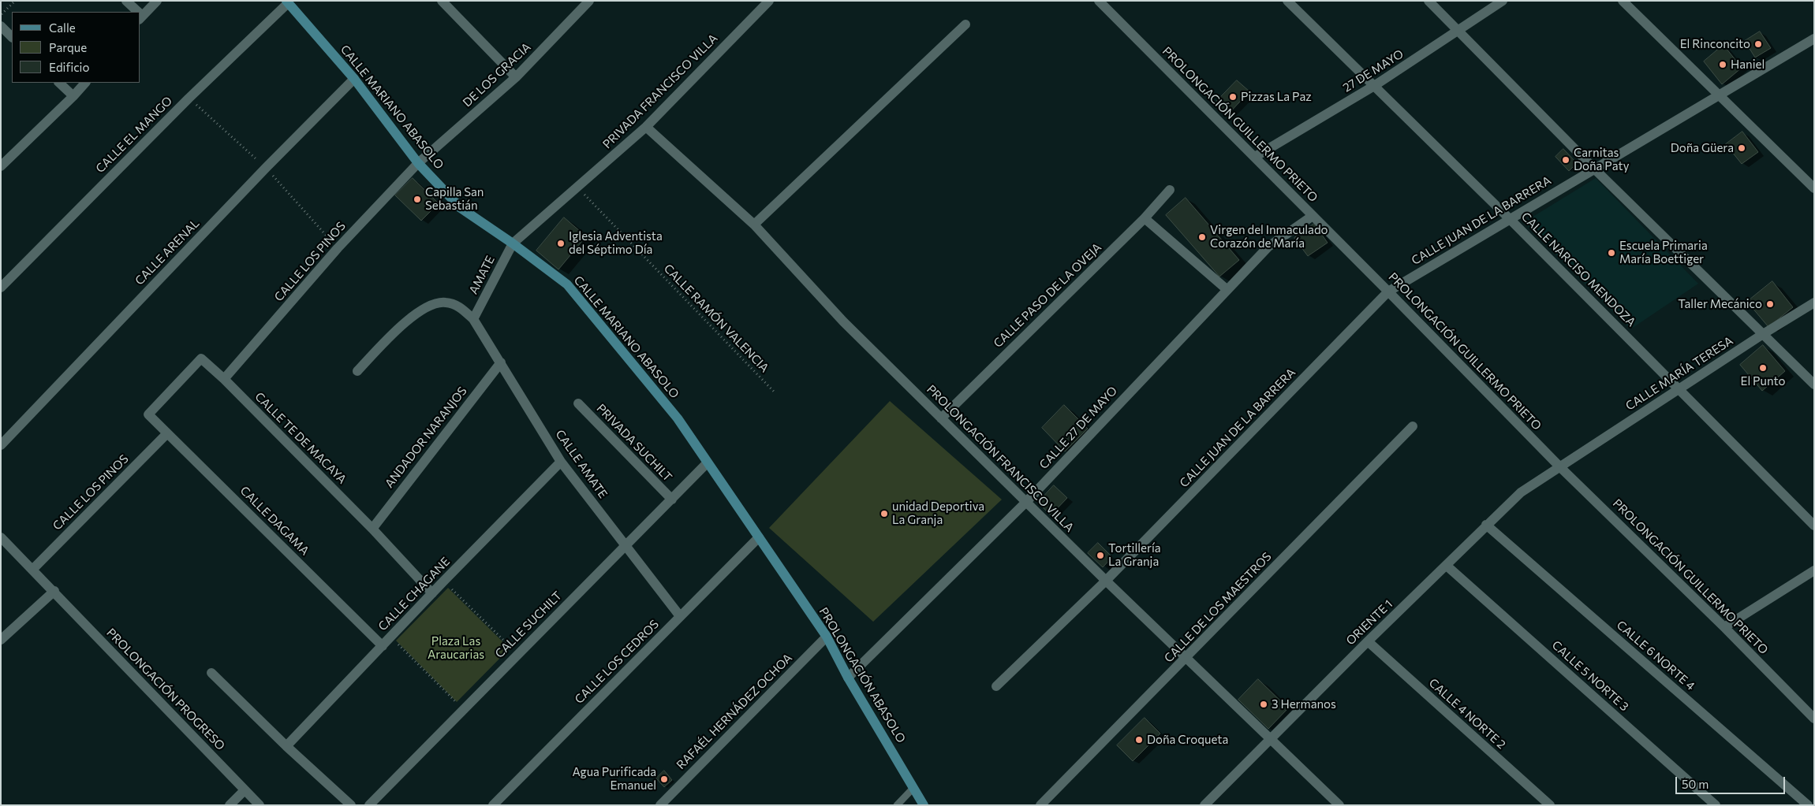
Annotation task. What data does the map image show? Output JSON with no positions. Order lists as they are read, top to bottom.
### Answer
{
  "streets": {
    "street": [
      "27 DE MAYO",
      "DE LOS GRACIA",
      "PRIVADA FRANCISCO VILLA",
      "CALLE MARIANO ABASOLO",
      "PROLONGACIÓN GUILLERMO PRIETO",
      "CALLE EL MANGO",
      "CALLE JUAN DE LA BARRERA",
      "CALLE ARENAL",
      "CALLE LOS PINOS",
      "CALLE NARCISO MENDOZA",
      "AMATE",
      "CALLE PASO DE LA OVEJA",
      "CALLE MARÍA TERESA",
      "CALLE 27 DE MAYO",
      "ANDADOR NARANJOS",
      "CALLE TE DE MACAYA",
      "PRIVADA SUCHILT",
      "PROLONGACIÓN FRANCISCO VILLA",
      "CALLE AMATE",
      "CALLE DAGAMA",
      "CALLE CHAGANE",
      "CALLE DE LOS MAESTROS",
      "ORIENTE 1",
      "CALLE SUCHILT",
      "CALLE 6 NORTE 4",
      "CALLE LOS CEDROS",
      "PROLONGACIÓN ABASOLO",
      "CALLE 5 NORTE 3",
      "PROLONGACIÓN PROGRESO",
      "RAFAÉL HERNÁDEZ OCHOA",
      "CALLE 4 NORTE 2"
    ],
    "path": ["CALLE RAMÓN VALENCIA"]
  },
  "crossings": [
    ["27 DE MAYO", "PROLONGACIÓN GUILLERMO PRIETO"],
    ["27 DE MAYO", "CALLE NARCISO MENDOZA"],
    ["DE LOS GRACIA", "CALLE MARIANO ABASOLO"],
    ["DE LOS GRACIA", "CALLE LOS PINOS"],
    ["PRIVADA FRANCISCO VILLA", "CALLE MARIANO ABASOLO"],
    ["PRIVADA FRANCISCO VILLA", "AMATE"],
    ["PRIVADA FRANCISCO VILLA", "CALLE RAMÓN VALENCIA"],
    ["PRIVADA FRANCISCO VILLA", "PROLONGACIÓN FRANCISCO VILLA"],
    ["CALLE MARIANO ABASOLO", "CALLE EL MANGO"],
    ["CALLE MARIANO ABASOLO", "CALLE ARENAL"],
    ["CALLE MARIANO ABASOLO", "CALLE LOS PINOS"],
    ["CALLE MARIANO ABASOLO", "AMATE"],
    ["CALLE MARIANO ABASOLO", "CALLE SUCHILT"],
    ["CALLE MARIANO ABASOLO", "CALLE LOS CEDROS"],
    ["CALLE MARIANO ABASOLO", "PROLONGACIÓN ABASOLO"],
    ["PROLONGACIÓN GUILLERMO PRIETO", "CALLE JUAN DE LA BARRERA"],
    ["PROLONGACIÓN GUILLERMO PRIETO", "CALLE MARÍA TERESA"],
    ["PROLONGACIÓN GUILLERMO PRIETO", "CALLE 27 DE MAYO"],
    ["PROLONGACIÓN GUILLERMO PRIETO", "ORIENTE 1"],
    ["CALLE JUAN DE LA BARRERA", "CALLE NARCISO MENDOZA"],
    ["CALLE JUAN DE LA BARRERA", "PROLONGACIÓN FRANCISCO VILLA"],
    ["CALLE LOS PINOS", "CALLE TE DE MACAYA"],
    ["CALLE LOS PINOS", "CALLE DAGAMA"],
    ["CALLE LOS PINOS", "PROLONGACIÓN PROGRESO"],
    ["CALLE NARCISO MENDOZA", "CALLE MARÍA TERESA"],
    ["AMATE", "CALLE AMATE"],
    ["CALLE PASO DE LA OVEJA", "PROLONGACIÓN FRANCISCO VILLA"],
    ["CALLE MARÍA TERESA", "ORIENTE 1"],
    ["CALLE 27 DE MAYO", "PROLONGACIÓN FRANCISCO VILLA"],
    ["CALLE 27 DE MAYO", "PROLONGACIÓN ABASOLO"],
    ["ANDADOR NARANJOS", "CALLE TE DE MACAYA"],
    ["ANDADOR NARANJOS", "CALLE AMATE"],
    ["CALLE TE DE MACAYA", "CALLE DAGAMA"],
    ["CALLE TE DE MACAYA", "CALLE CHAGANE"],
    ["PRIVADA SUCHILT", "CALLE SUCHILT"],
    ["PROLONGACIÓN FRANCISCO VILLA", "CALLE DE LOS MAESTROS"],
    ["PROLONGACIÓN FRANCISCO VILLA", "ORIENTE 1"],
    ["CALLE AMATE", "CALLE CHAGANE"],
    ["CALLE AMATE", "CALLE SUCHILT"],
    ["CALLE AMATE", "CALLE LOS CEDROS"],
    ["CALLE DAGAMA", "CALLE CHAGANE"],
    ["ORIENTE 1", "CALLE 6 NORTE 4"],
    ["ORIENTE 1", "CALLE 5 NORTE 3"],
    ["ORIENTE 1", "CALLE 4 NORTE 2"],
    ["CALLE LOS CEDROS", "PROLONGACIÓN ABASOLO"],
    ["PROLONGACIÓN ABASOLO", "RAFAÉL HERNÁDEZ OCHOA"]
  ],
  "parks": ["Plaza Las Araucarias"],
  "places": [
    "El Rinconcito",
    "Haniel",
    "Pizzas La Paz",
    "Doña Güera",
    "Carnitas Doña Paty",
    "Capilla San Sebastián",
    "Virgen del Inmaculado Corazón de María",
    "Iglesia Adventista del Séptimo Día",
    "Escuela Primaria María Boettiger",
    "Taller Mecánico",
    "El Punto",
    "unidad Deportiva La Granja",
    "Tortillería La Granja",
    "3 Hermanos",
    "Doña Croqueta",
    "Agua Purificada Emanuel"
  ],
  "legend": ["Calle", "Parque", "Edificio"],
  "scale_bar": "50 m"
}
